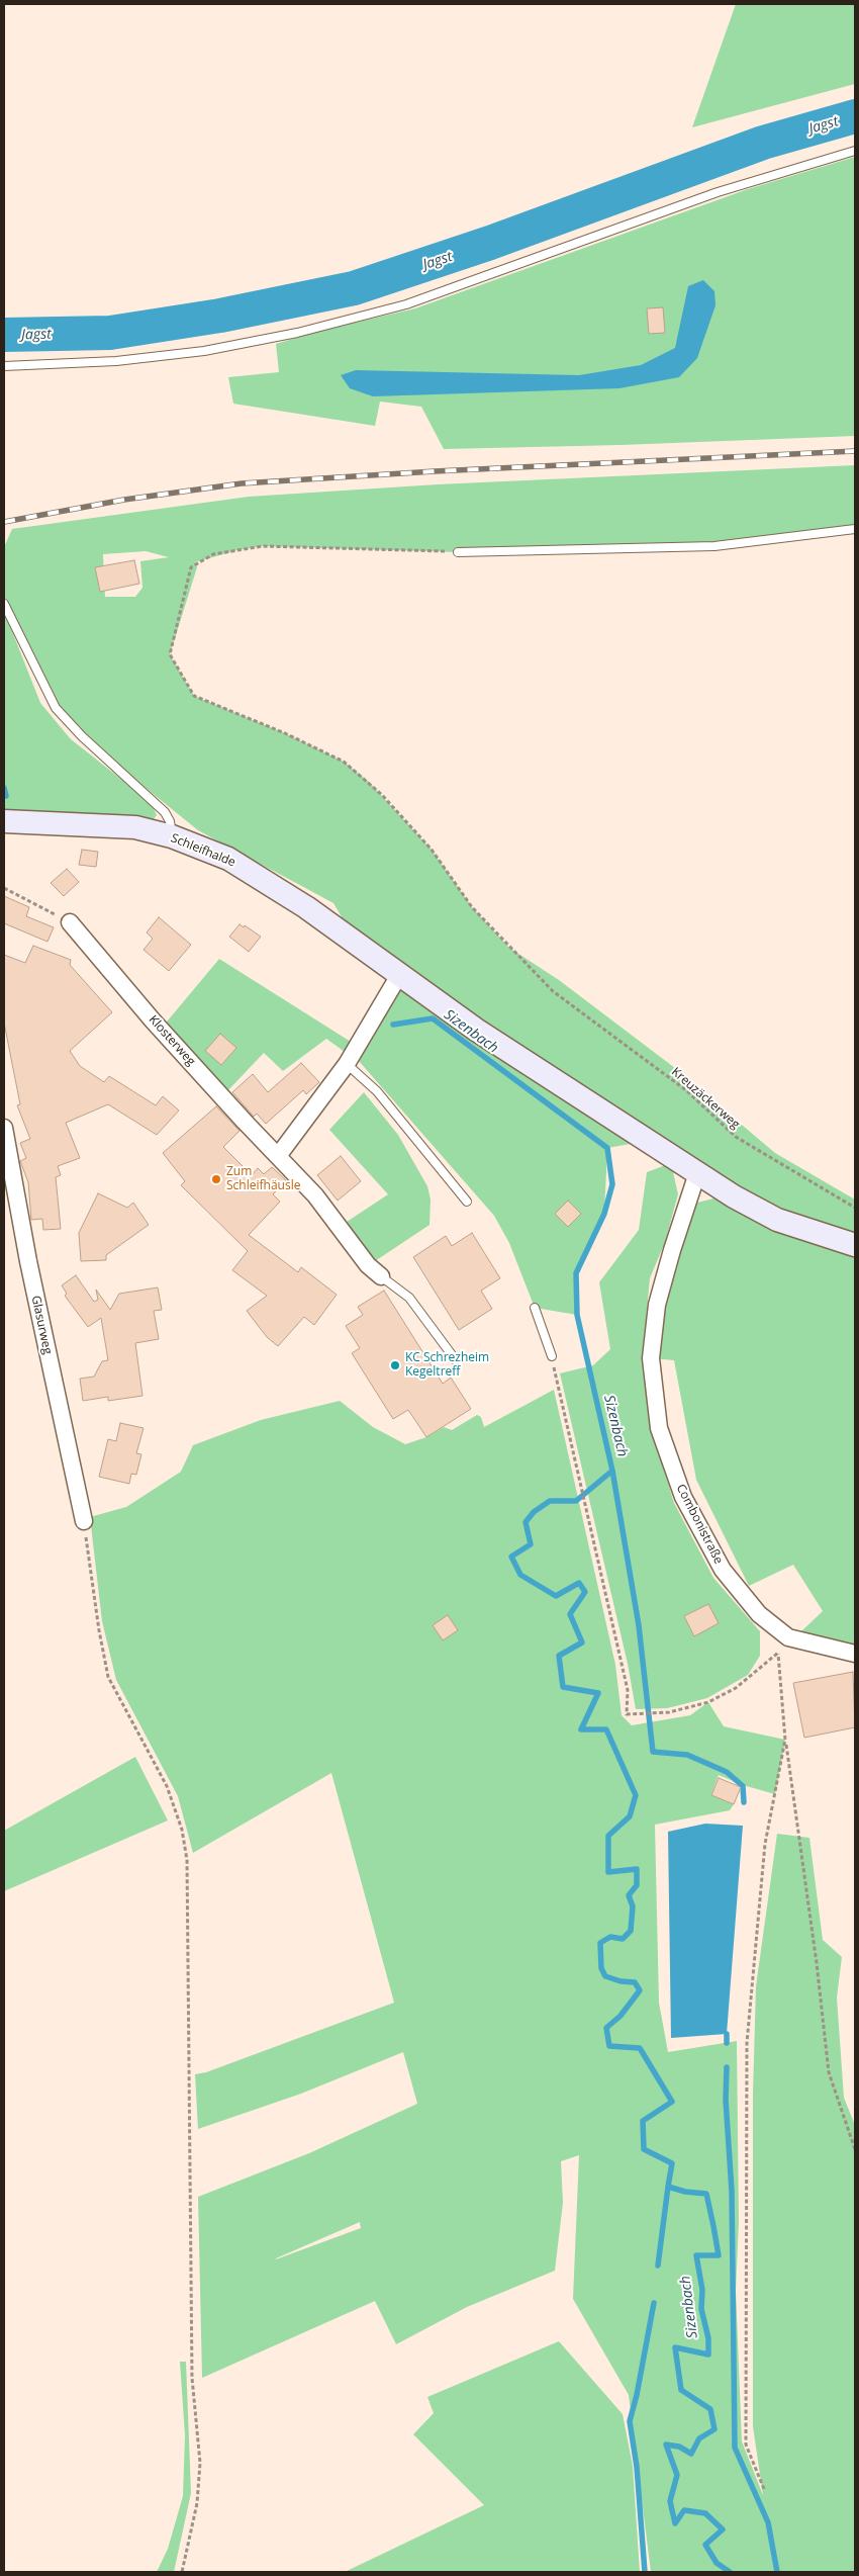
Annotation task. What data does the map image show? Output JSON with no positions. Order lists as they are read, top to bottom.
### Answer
{
  "streets": {
    "main road": ["Schleifhalde"],
    "street": ["Klosterweg", "Glasurweg", "Combonistraße"],
    "path": ["Kreuzäckerweg"]
  },
  "crossings": [
    ["Schleifhalde", "Combonistraße"]
  ],
  "water": ["Jagst", "Sizenbach"],
  "places": ["Zum Schleifhäusle", "KC Schrezheim Kegeltreff"]
}
